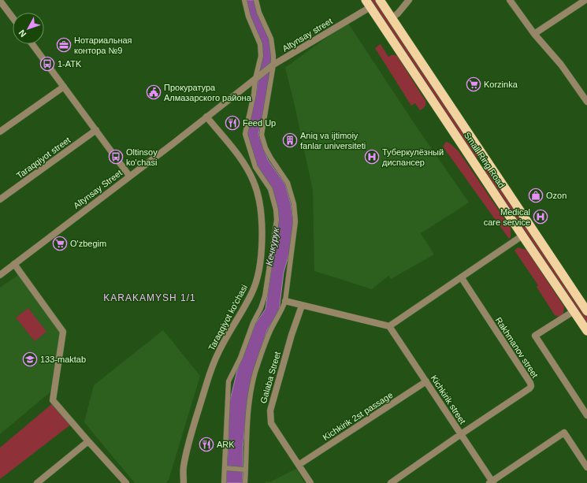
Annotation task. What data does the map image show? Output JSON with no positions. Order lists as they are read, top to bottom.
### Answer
{
  "streets": {
    "highway": ["Small Ring Road"],
    "street": [
      "Altynsay street",
      "Taraqqiyot street",
      "Altynsay Street",
      "Taraqqiyot ko'chasi",
      "Rakhmanov street",
      "Galaba Street",
      "Kichkirik street",
      "Kichkirik 2st passage"
    ]
  },
  "crossings": [
    ["Altynsay street", "Small Ring Road"],
    ["Altynsay street", "Altynsay Street"],
    ["Altynsay Street", "Taraqqiyot ko'chasi"],
    ["Rakhmanov street", "Kichkirik street"],
    ["Galaba Street", "Kichkirik 2st passage"],
    ["Kichkirik street", "Kichkirik 2st passage"]
  ],
  "districts": ["KARAKAMYSH 1/1"],
  "water": ["Кечкурук"],
  "places": {
    "office": ["Нотариальная контора №9"],
    "bus stop": ["1-ATK", "Oltinsoy ko'chasi"],
    "supermarket": ["Korzinka", "O'zbegim"],
    "public building": ["Прокуратура Алмазарского района"],
    "restaurant": ["Feed Up", "ARK"],
    "building": ["Aniq va ijtimoiy fanlar universiteti"],
    "hospital": ["Туберкулёзный диспансер", "Medical care service"],
    "shop": ["Ozon"],
    "school or university": ["133-maktab"]
  },
  "north": "bottom left"
}
